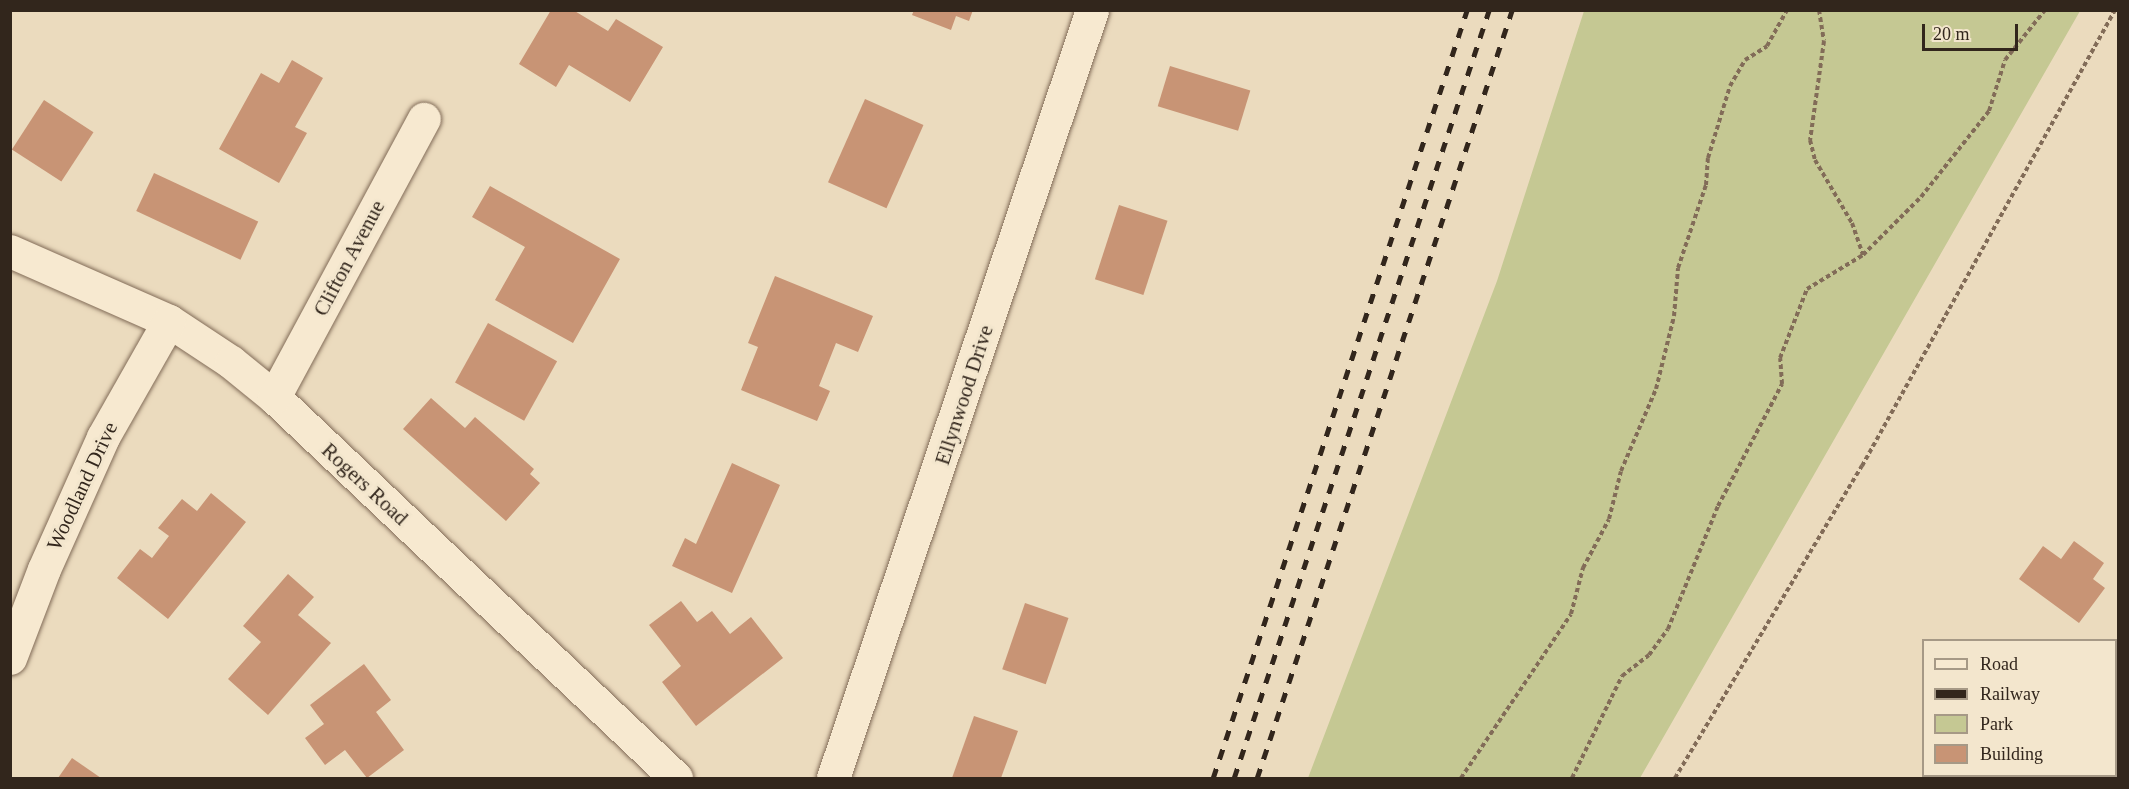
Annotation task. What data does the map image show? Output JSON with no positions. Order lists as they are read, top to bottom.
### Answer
{
  "streets": {
    "street": [
      "Clifton Avenue",
      "Ellynwood Drive",
      "Rogers Road",
      "Woodland Drive"
    ]
  },
  "crossings": [
    ["Clifton Avenue", "Rogers Road"],
    ["Rogers Road", "Woodland Drive"]
  ],
  "legend": [
    "Road",
    "Railway",
    "Park",
    "Building"
  ],
  "scale_bar": "20 m"
}
